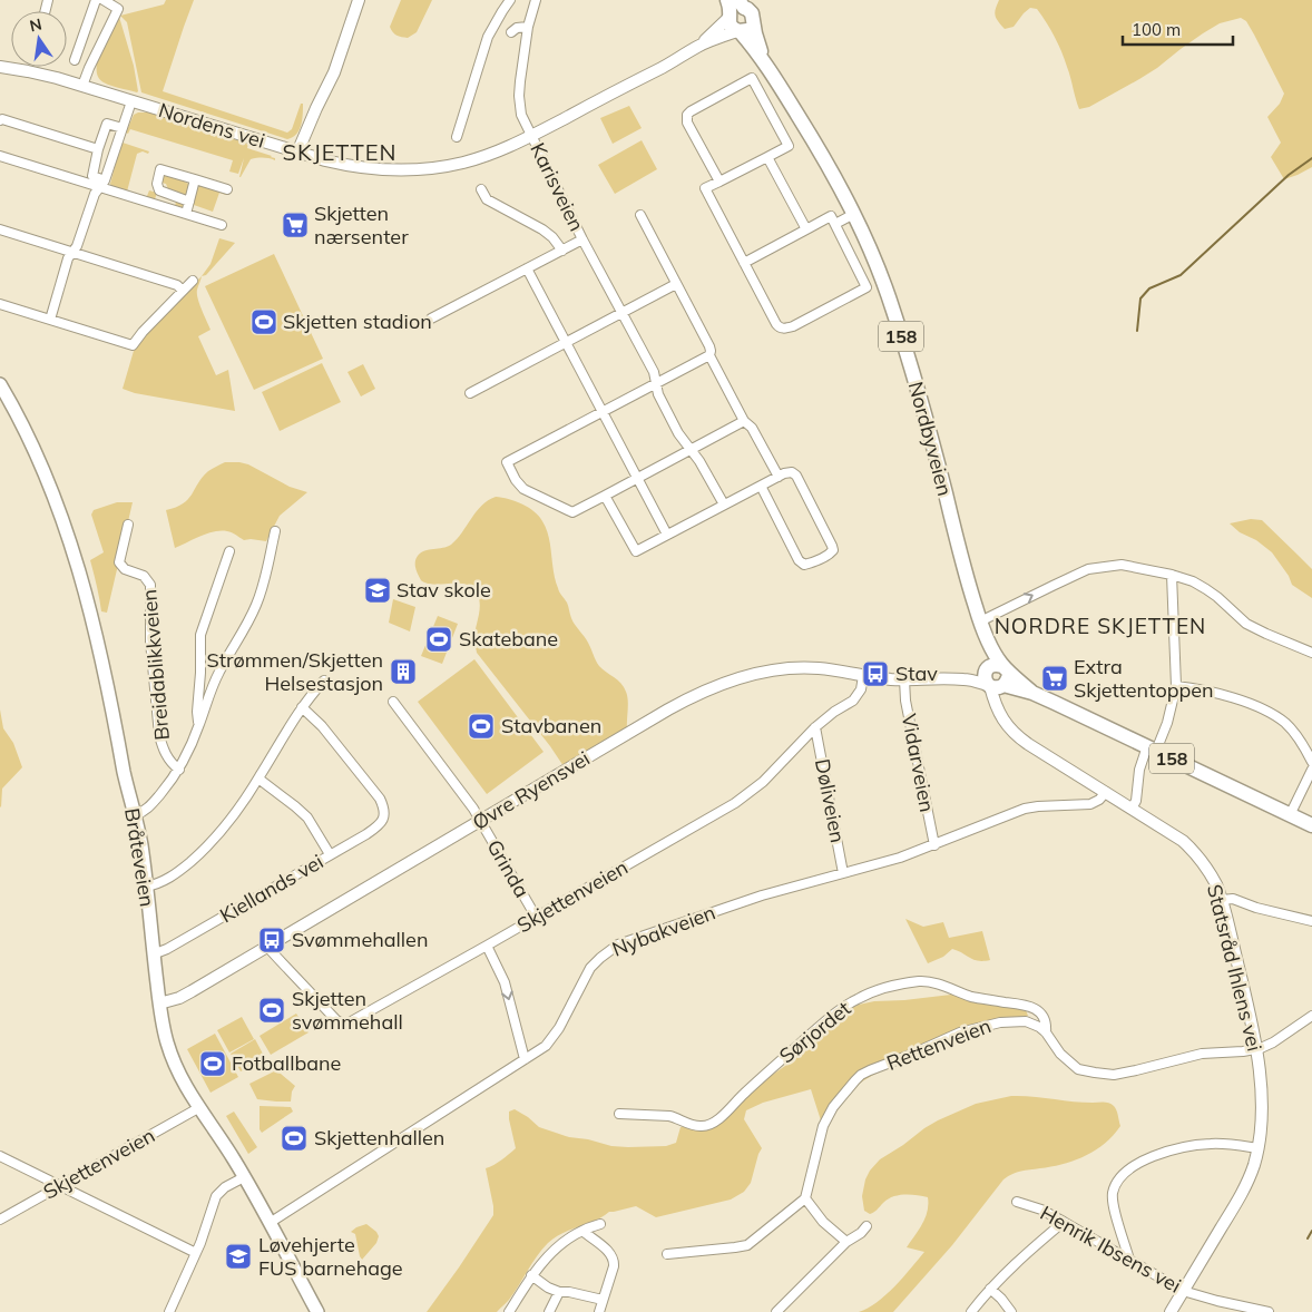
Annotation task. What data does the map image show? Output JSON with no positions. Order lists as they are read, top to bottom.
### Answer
{
  "streets": {
    "main road": ["158", "Nordbyveien", "Bråteveien"],
    "street": [
      "Nordens vei",
      "Karisveien",
      "Breidablikkveien",
      "Vidarveien",
      "Øvre Ryensvei",
      "Døliveien",
      "Grinda",
      "Kiellands vei",
      "Skjettenveien",
      "Nybakveien",
      "Statsråd Ihlens vei",
      "Sørjordet",
      "Rettenveien",
      "Henrik Ibsens vei"
    ]
  },
  "crossings": [
    ["Nordens vei", "Karisveien"],
    ["Nordens vei", "Nordbyveien"],
    ["158", "Nordbyveien"],
    ["158", "Øvre Ryensvei"],
    ["158", "Statsråd Ihlens vei"],
    ["Nordbyveien", "Øvre Ryensvei"],
    ["Nordbyveien", "Statsråd Ihlens vei"],
    ["Vidarveien", "Øvre Ryensvei"],
    ["Vidarveien", "Nybakveien"],
    ["Øvre Ryensvei", "Bråteveien"],
    ["Øvre Ryensvei", "Grinda"],
    ["Øvre Ryensvei", "Skjettenveien"],
    ["Øvre Ryensvei", "Statsråd Ihlens vei"],
    ["Døliveien", "Skjettenveien"],
    ["Døliveien", "Nybakveien"],
    ["Bråteveien", "Kiellands vei"],
    ["Bråteveien", "Skjettenveien"],
    ["Bråteveien", "Nybakveien"],
    ["Grinda", "Skjettenveien"],
    ["Nybakveien", "Statsråd Ihlens vei"],
    ["Statsråd Ihlens vei", "Henrik Ibsens vei"],
    ["Sørjordet", "Rettenveien"]
  ],
  "districts": ["SKJETTEN", "NORDRE SKJETTEN"],
  "places": {
    "supermarket": ["Skjetten nærsenter", "Extra Skjettentoppen"],
    "sports": [
      "Skjetten stadion",
      "Skatebane",
      "Stavbanen",
      "Skjetten svømmehall",
      "Fotballbane",
      "Skjettenhallen"
    ],
    "school or university": ["Stav skole", "Løvehjerte FUS barnehage"],
    "building": ["Strømmen/Skjetten Helsestasjon"],
    "bus stop": ["Stav", "Svømmehallen"]
  },
  "scale_bar": "100 m",
  "north": "top"
}
